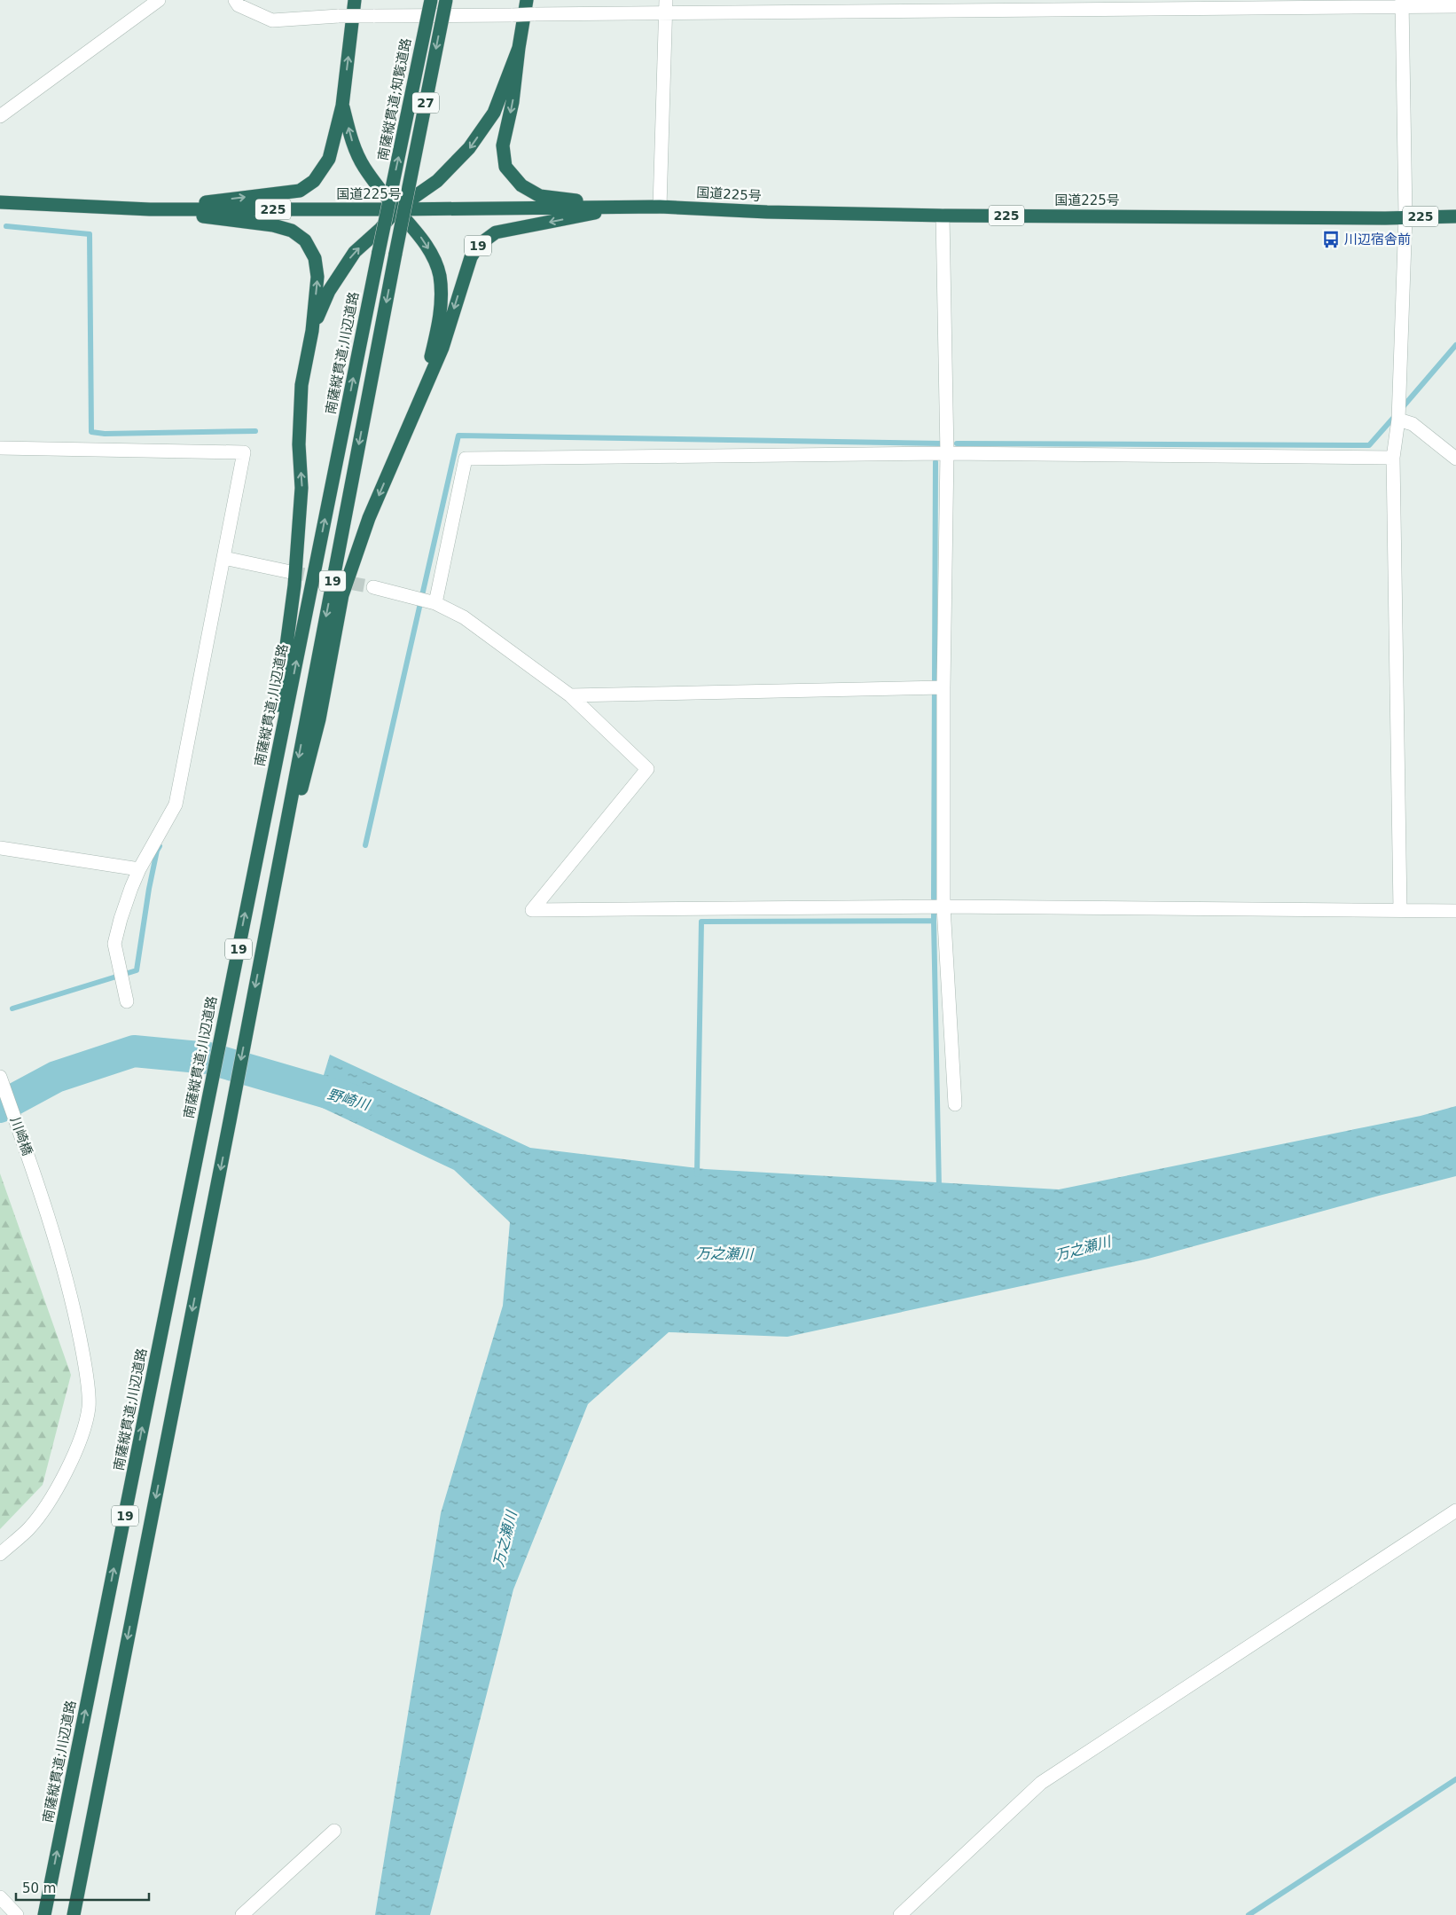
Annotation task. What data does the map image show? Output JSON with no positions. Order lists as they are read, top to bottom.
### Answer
{
  "streets": {
    "highway": [
      "南薩縦貫道;知覧道路",
      "27",
      "国道225号",
      "225",
      "19",
      "南薩縦貫道;川辺道路"
    ],
    "street": ["川崎橋"]
  },
  "crossings": [
    ["南薩縦貫道;知覧道路", "27"],
    ["南薩縦貫道;知覧道路", "国道225号"],
    ["南薩縦貫道;知覧道路", "19"],
    ["南薩縦貫道;知覧道路", "南薩縦貫道;川辺道路"],
    ["27", "国道225号"],
    ["27", "19"],
    ["27", "南薩縦貫道;川辺道路"],
    ["国道225号", "19"],
    ["国道225号", "南薩縦貫道;川辺道路"],
    ["19", "南薩縦貫道;川辺道路"]
  ],
  "water": ["野崎川", "万之瀬川"],
  "places": {
    "bus stop": ["川辺宿舎前"]
  },
  "scale_bar": "50 m"
}
